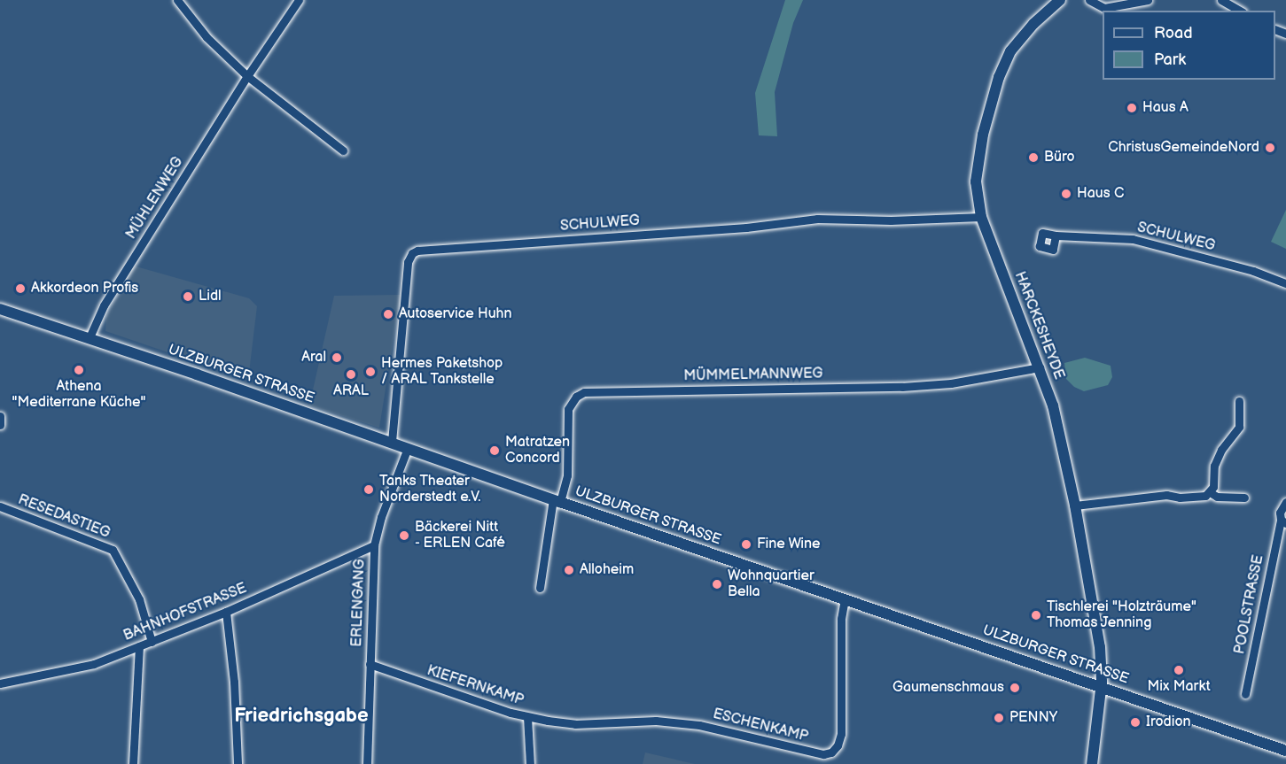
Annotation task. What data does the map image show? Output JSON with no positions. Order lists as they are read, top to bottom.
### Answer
{
  "streets": {
    "main road": ["HARCKESHEYDE", "ULZBURGER STRASSE"],
    "street": [
      "MÜHLENWEG",
      "SCHULWEG",
      "MÜMMELMANNWEG",
      "RESEDASTIEG",
      "ERLENGANG",
      "POOLSTRASSE",
      "BAHNHOFSTRASSE",
      "KIEFERNKAMP",
      "ESCHENKAMP"
    ]
  },
  "crossings": [
    ["MÜHLENWEG", "ULZBURGER STRASSE"],
    ["SCHULWEG", "HARCKESHEYDE"],
    ["SCHULWEG", "ULZBURGER STRASSE"],
    ["HARCKESHEYDE", "ULZBURGER STRASSE"],
    ["HARCKESHEYDE", "MÜMMELMANNWEG"],
    ["ULZBURGER STRASSE", "MÜMMELMANNWEG"],
    ["ULZBURGER STRASSE", "ERLENGANG"],
    ["ULZBURGER STRASSE", "ESCHENKAMP"],
    ["RESEDASTIEG", "BAHNHOFSTRASSE"],
    ["ERLENGANG", "BAHNHOFSTRASSE"],
    ["ERLENGANG", "KIEFERNKAMP"],
    ["KIEFERNKAMP", "ESCHENKAMP"]
  ],
  "districts": ["Friedrichsgabe"],
  "places": [
    "Haus A",
    "ChristusGemeindeNord",
    "Büro",
    "Haus C",
    "Akkordeon Profis",
    "Lidl",
    "Autoservice Huhn",
    "Aral",
    "Athena \"Mediterrane Küche\"",
    "Hermes Paketshop / ARAL Tankstelle",
    "ARAL",
    "Matratzen Concord",
    "Tanks Theater Norderstedt e.V.",
    "Bäckerei Nitt - ERLEN Café",
    "Fine Wine",
    "Alloheim",
    "Wohnquartier Bella",
    "Tischlerei \"Holzträume\" Thomas Jenning",
    "Mix Markt",
    "Gaumenschmaus",
    "PENNY",
    "Irodion"
  ],
  "legend": ["Road", "Park"]
}
